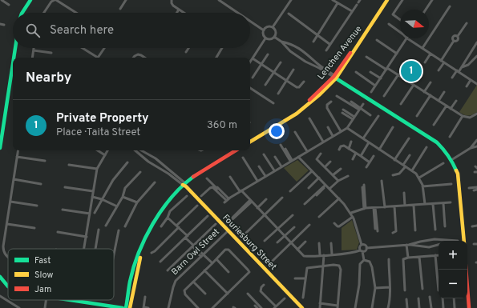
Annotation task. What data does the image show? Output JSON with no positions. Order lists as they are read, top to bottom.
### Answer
{
  "streets": {
    "street": ["Lenchen Avenue", "Fouriesburg Street", "Barn Owl Street"]
  },
  "crossings": [
    ["Fouriesburg Street", "Barn Owl Street"]
  ],
  "legend": ["Fast", "Slow", "Jam"],
  "north": "right",
  "page": {
    "search": "Search here",
    "heading": "Nearby",
    "pins": "1",
    "list": [
      {
        "mark": "1",
        "name": "Private Property",
        "note": "Place · Taita Street",
        "value": "360 m"
      }
    ],
    "map_buttons": ["+", "−"]
  }
}
